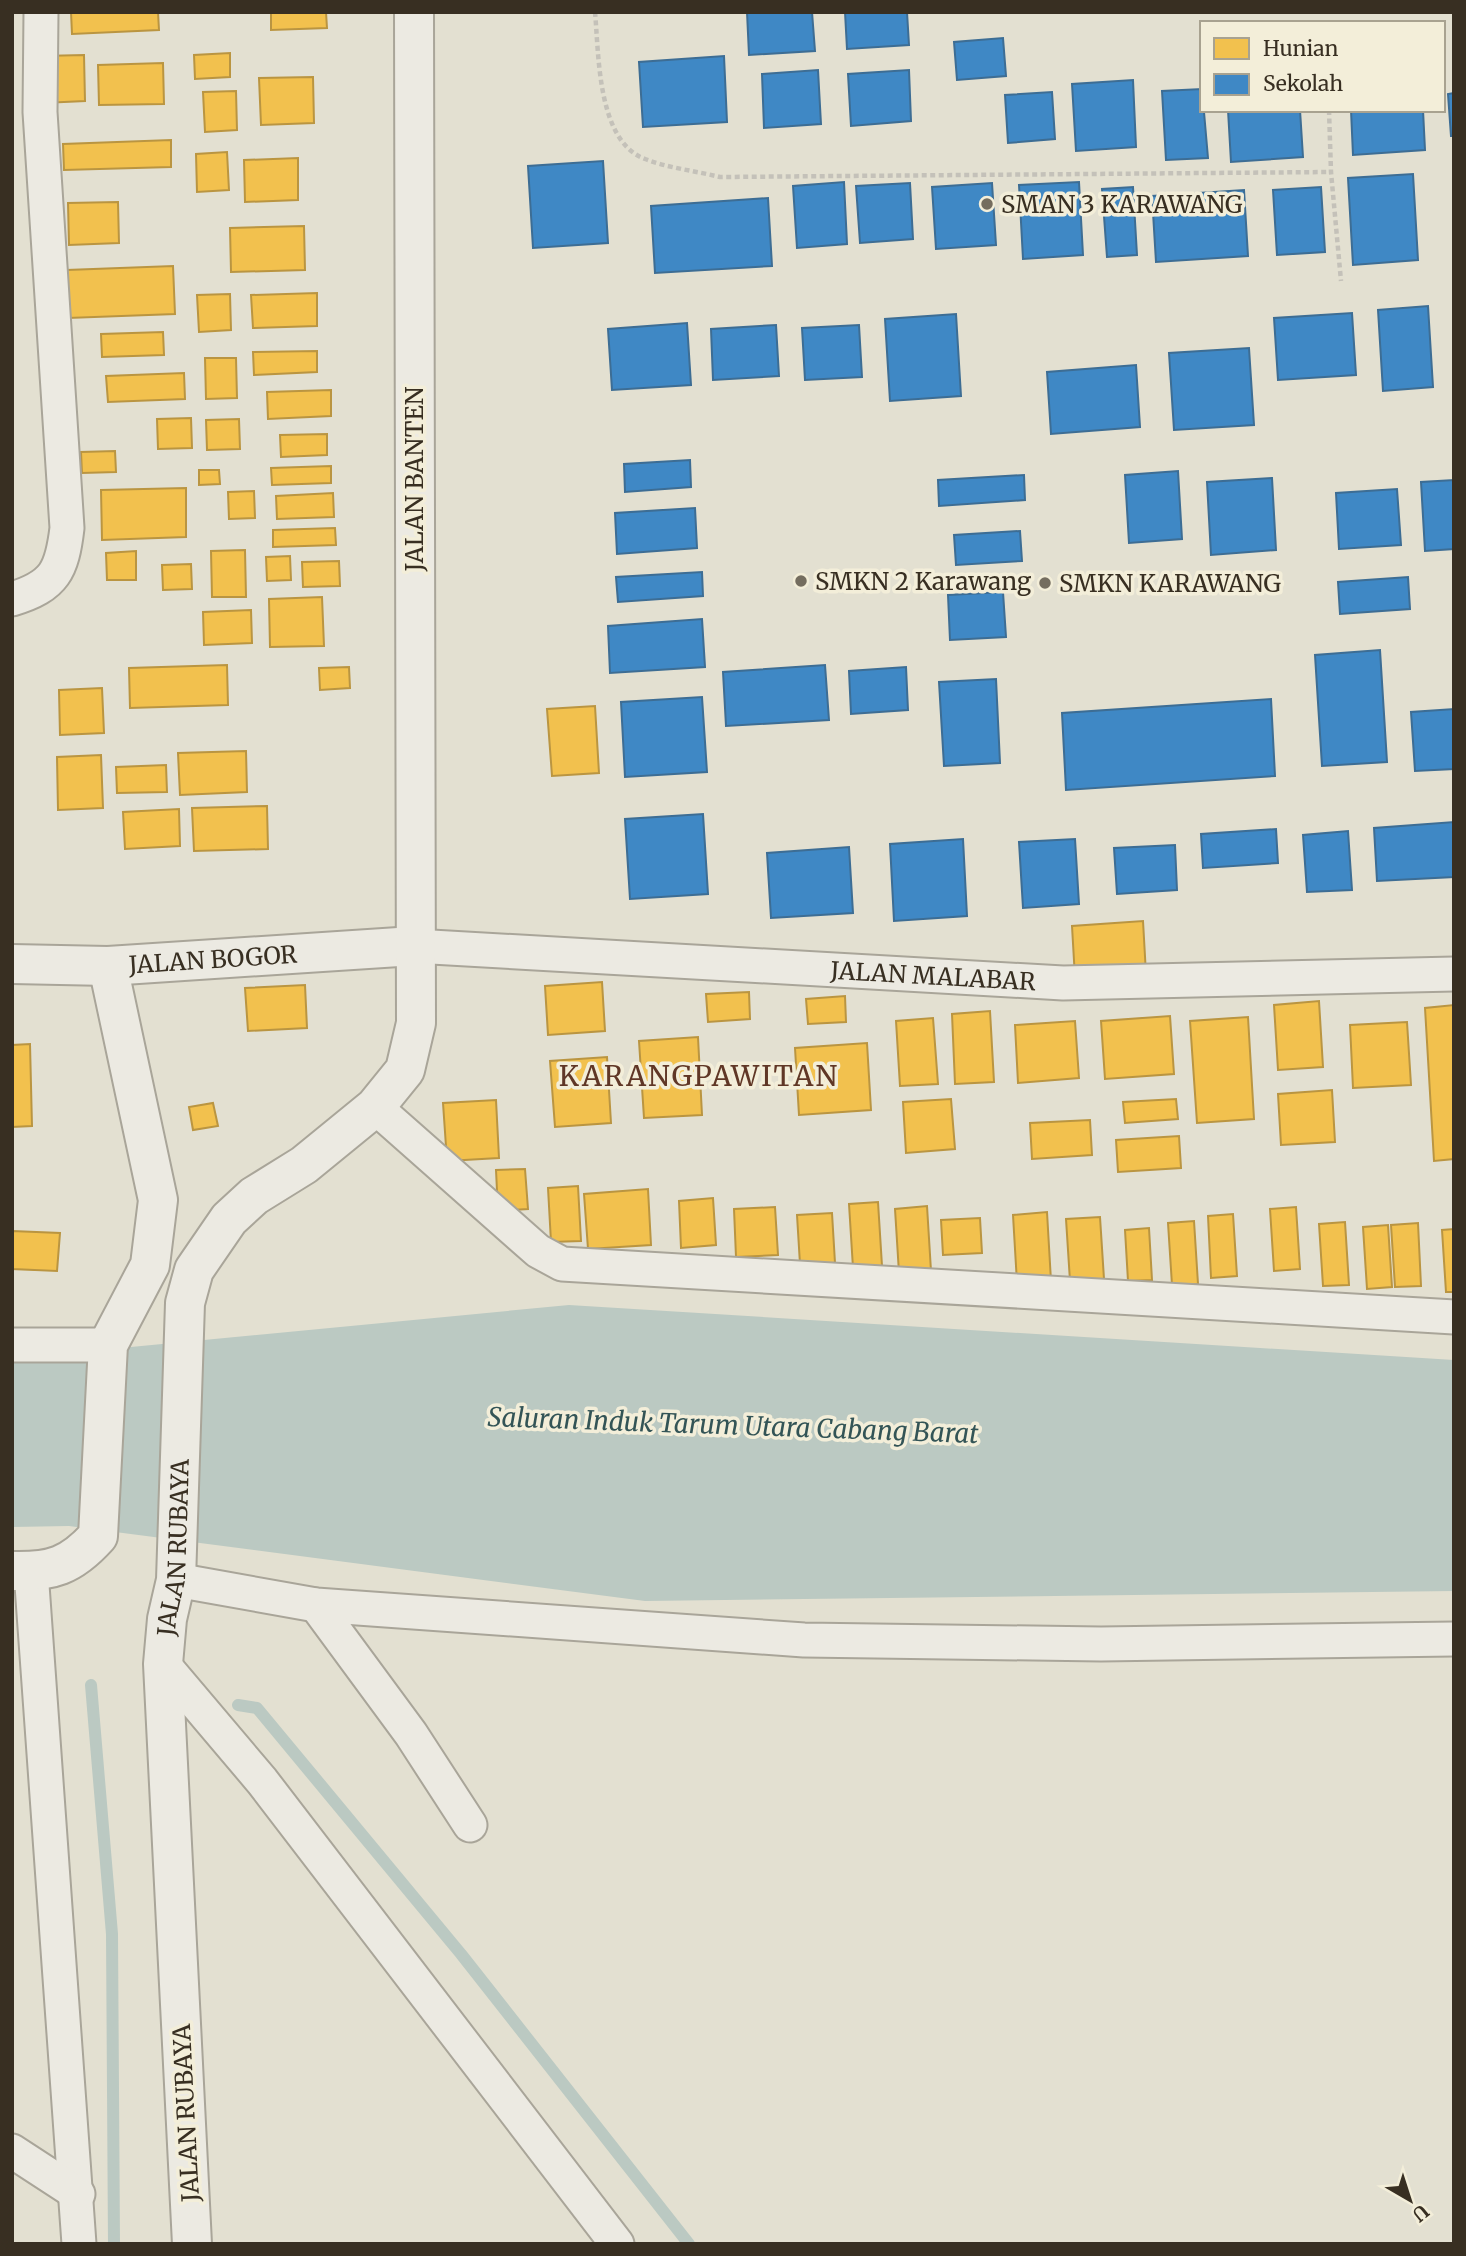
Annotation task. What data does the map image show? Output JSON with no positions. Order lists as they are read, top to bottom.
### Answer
{
  "streets": {
    "street": [
      "JALAN BANTEN",
      "JALAN BOGOR",
      "JALAN MALABAR",
      "JALAN RUBAYA"
    ]
  },
  "crossings": [
    ["JALAN BANTEN", "JALAN BOGOR"],
    ["JALAN BANTEN", "JALAN MALABAR"],
    ["JALAN BANTEN", "JALAN RUBAYA"],
    ["JALAN BOGOR", "JALAN MALABAR"],
    ["JALAN BOGOR", "JALAN RUBAYA"],
    ["JALAN MALABAR", "JALAN RUBAYA"]
  ],
  "districts": ["KARANGPAWITAN"],
  "water": ["Saluran Induk Tarum Utara Cabang Barat"],
  "places": ["SMAN 3 KARAWANG", "SMKN 2 Karawang", "SMKN KARAWANG"],
  "legend": ["Hunian", "Sekolah"],
  "north": "bottom right"
}
